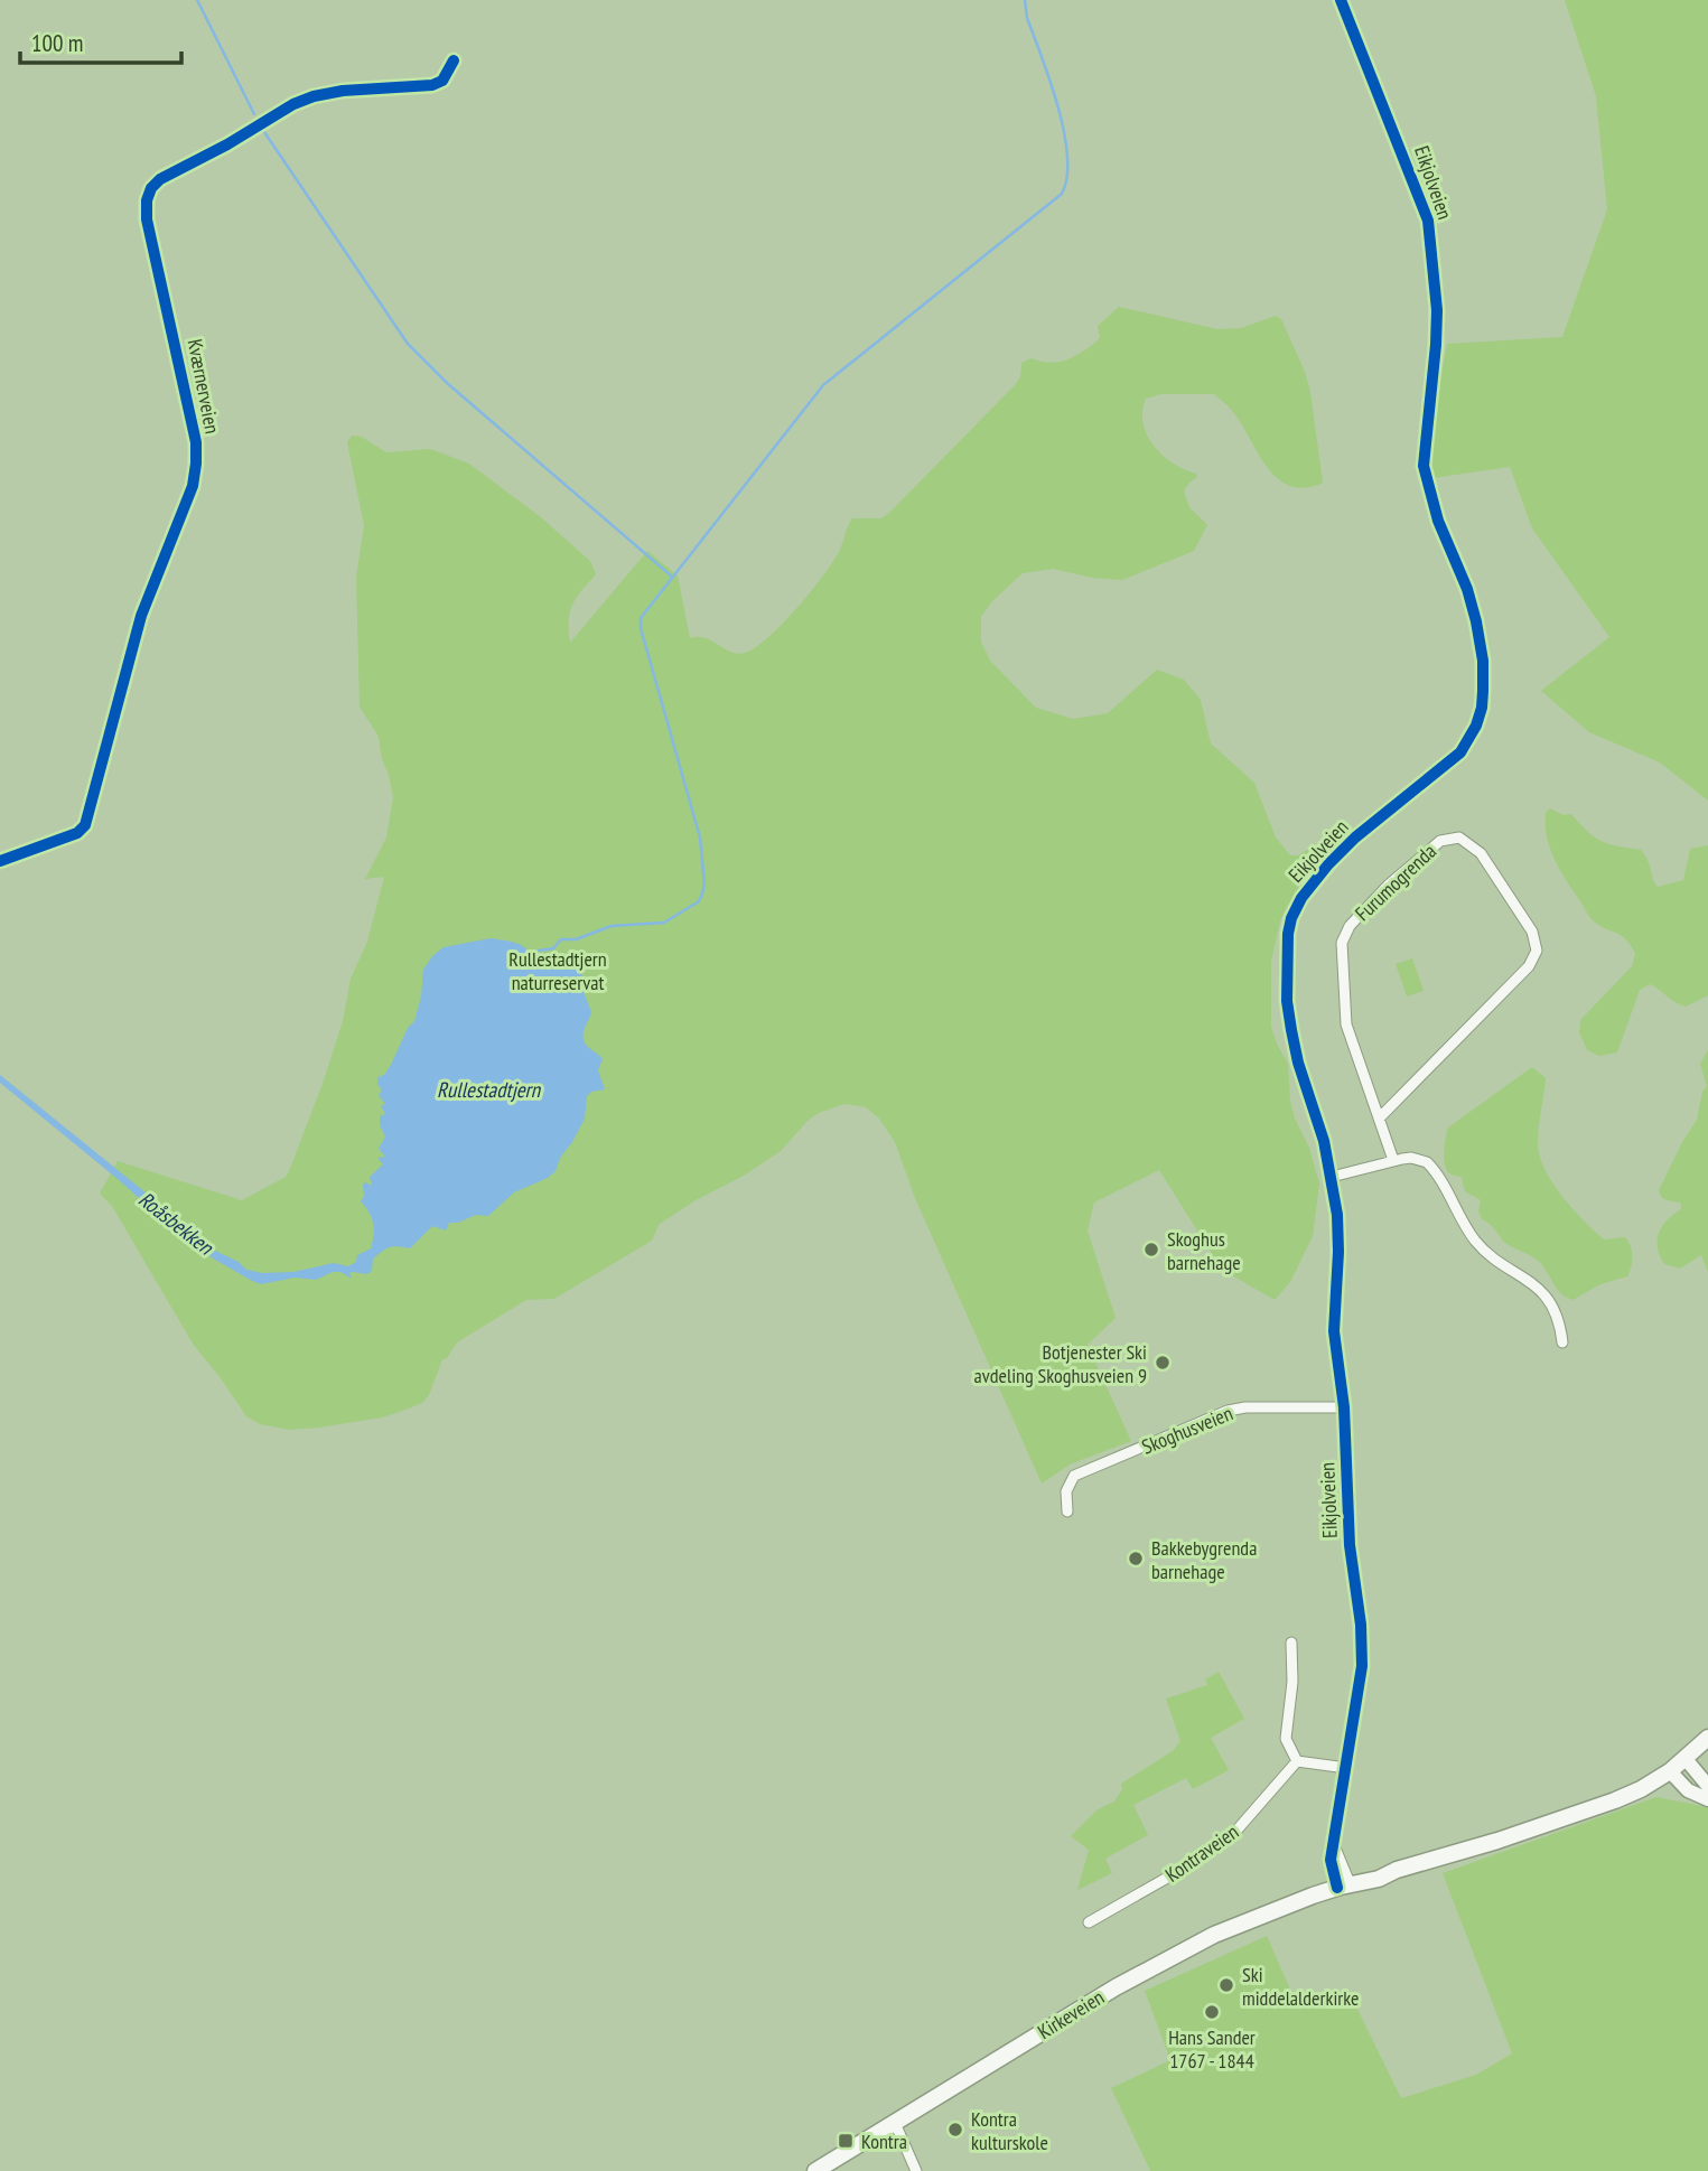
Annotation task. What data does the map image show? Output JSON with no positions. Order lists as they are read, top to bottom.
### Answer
{
  "streets": {
    "main road": ["Kirkeveien"],
    "street": [
      "Eikjolveien",
      "Kværnerveien",
      "Furumogrenda",
      "Skoghusveien",
      "Kontraveien"
    ]
  },
  "crossings": [
    ["Eikjolveien", "Skoghusveien"],
    ["Eikjolveien", "Kirkeveien"]
  ],
  "water": ["Rullestadtjern", "Roåsbekken"],
  "parks": ["Rullestadtjern naturreservat"],
  "places": {
    "other": [
      "Skoghus barnehage",
      "Botjenester Ski avdeling Skoghusveien 9",
      "Bakkebygrenda barnehage",
      "Ski middelalderkirke",
      "Hans Sander 1767 - 1844",
      "Kontra kulturskole"
    ],
    "transit": ["Kontra"]
  },
  "scale_bar": "100 m"
}
